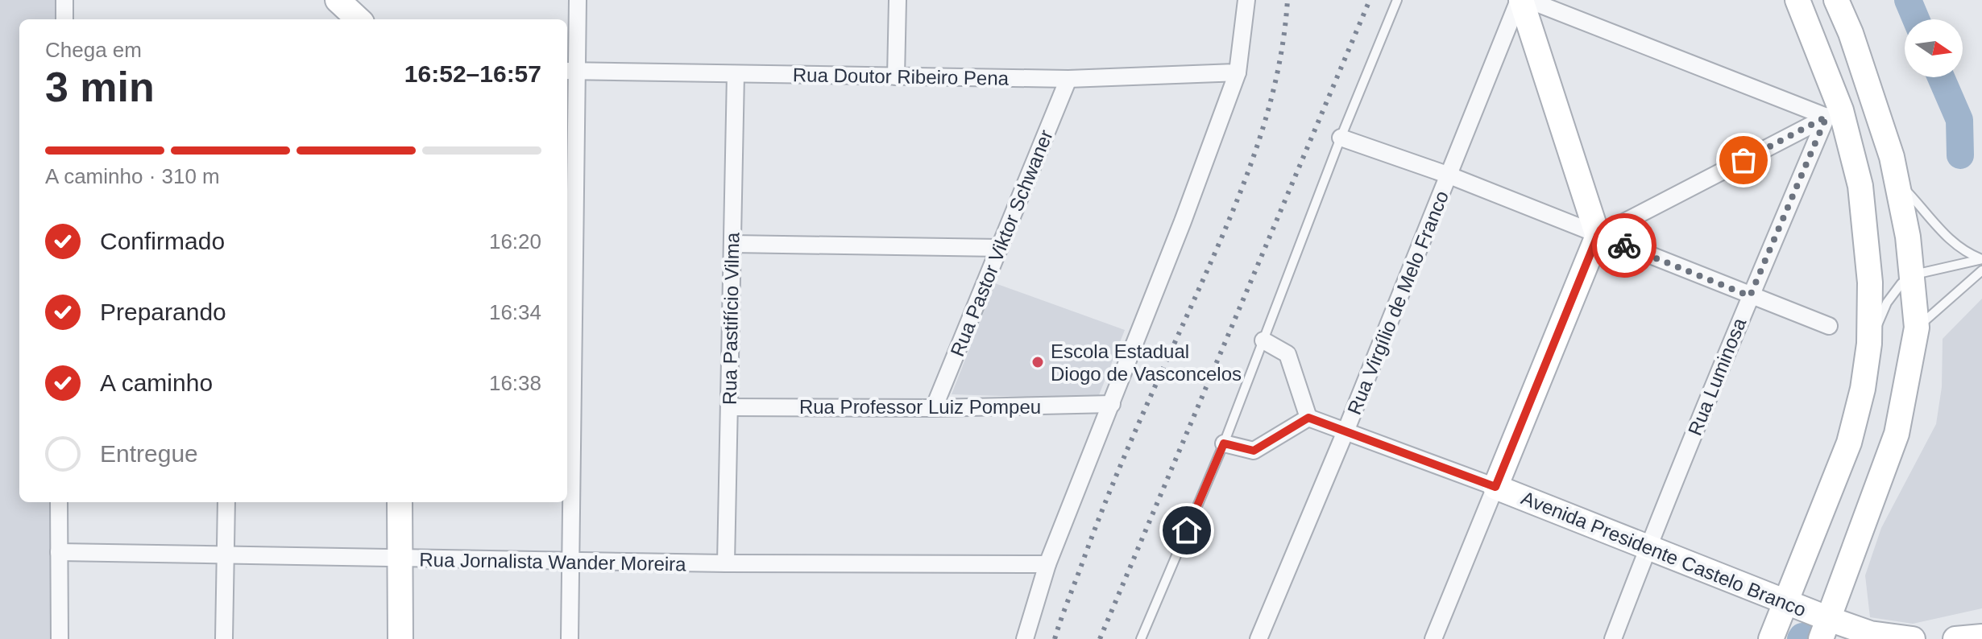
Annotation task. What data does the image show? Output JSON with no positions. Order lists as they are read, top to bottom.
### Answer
{
  "streets": {
    "main road": ["Avenida Presidente Castelo Branco"],
    "street": [
      "Rua Doutor Ribeiro Pena",
      "Rua Pastor Viktor Schwaner",
      "Rua Virgílio de Melo Franco",
      "Rua Pastifício Vilma",
      "Rua Luminosa",
      "Rua Professor Luiz Pompeu",
      "Rua Jornalista Wander Moreira"
    ]
  },
  "crossings": [
    ["Rua Doutor Ribeiro Pena", "Rua Pastor Viktor Schwaner"],
    ["Rua Doutor Ribeiro Pena", "Rua Pastifício Vilma"],
    ["Rua Pastor Viktor Schwaner", "Rua Professor Luiz Pompeu"],
    ["Rua Virgílio de Melo Franco", "Avenida Presidente Castelo Branco"],
    ["Rua Pastifício Vilma", "Rua Professor Luiz Pompeu"],
    ["Rua Pastifício Vilma", "Rua Jornalista Wander Moreira"],
    ["Rua Luminosa", "Avenida Presidente Castelo Branco"]
  ],
  "places": ["Escola Estadual Diogo de Vasconcelos"],
  "north": "right",
  "page": {
    "heading": ["3 min", "Chega em", "16:52–16:57"],
    "bar": "A caminho · 310 m",
    "list": [
      ["Confirmado", "16:20"],
      ["Preparando", "16:34"],
      ["A caminho", "16:38"],
      "Entregue"
    ]
  }
}
